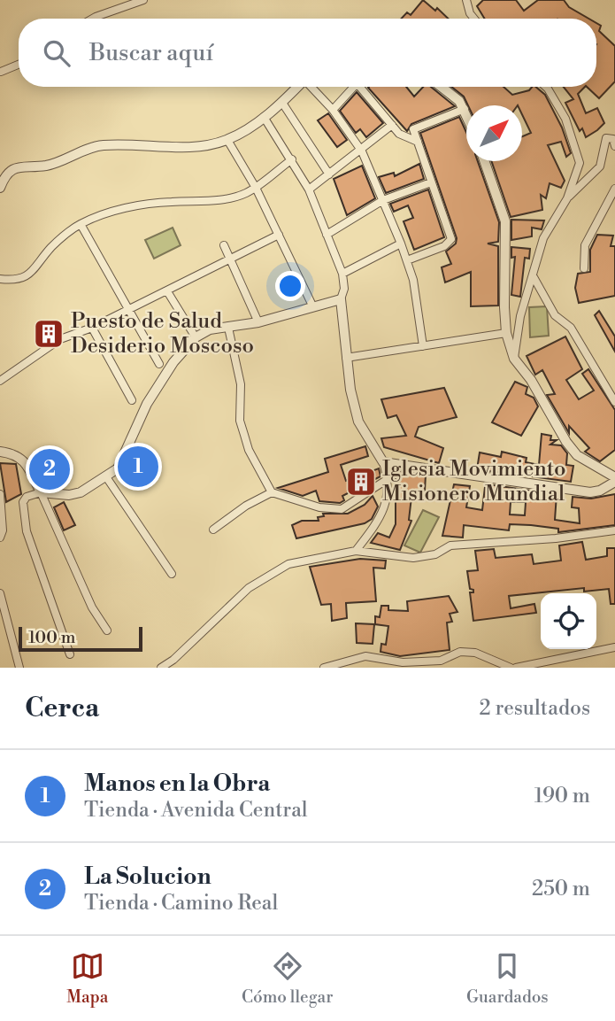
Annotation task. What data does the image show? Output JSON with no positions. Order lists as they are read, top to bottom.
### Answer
{
  "places": {
    "building": ["Puesto de Salud Desiderio Moscoso", "Iglesia Movimiento Misionero Mundial"]
  },
  "scale_bar": "100 m",
  "north": "top right",
  "page": {
    "search": "Buscar aquí",
    "pins": ["1", "2"],
    "scale": "100 m",
    "heading": ["Cerca", "2 resultados"],
    "list": [
      {
        "mark": "1",
        "name": "Manos en la Obra",
        "note": "Tienda · Avenida Central",
        "value": "190 m"
      },
      {
        "mark": "2",
        "name": "La Solucion",
        "note": "Tienda · Camino Real",
        "value": "250 m"
      }
    ],
    "nav": ["Mapa", "Cómo llegar", "Guardados"]
  }
}
